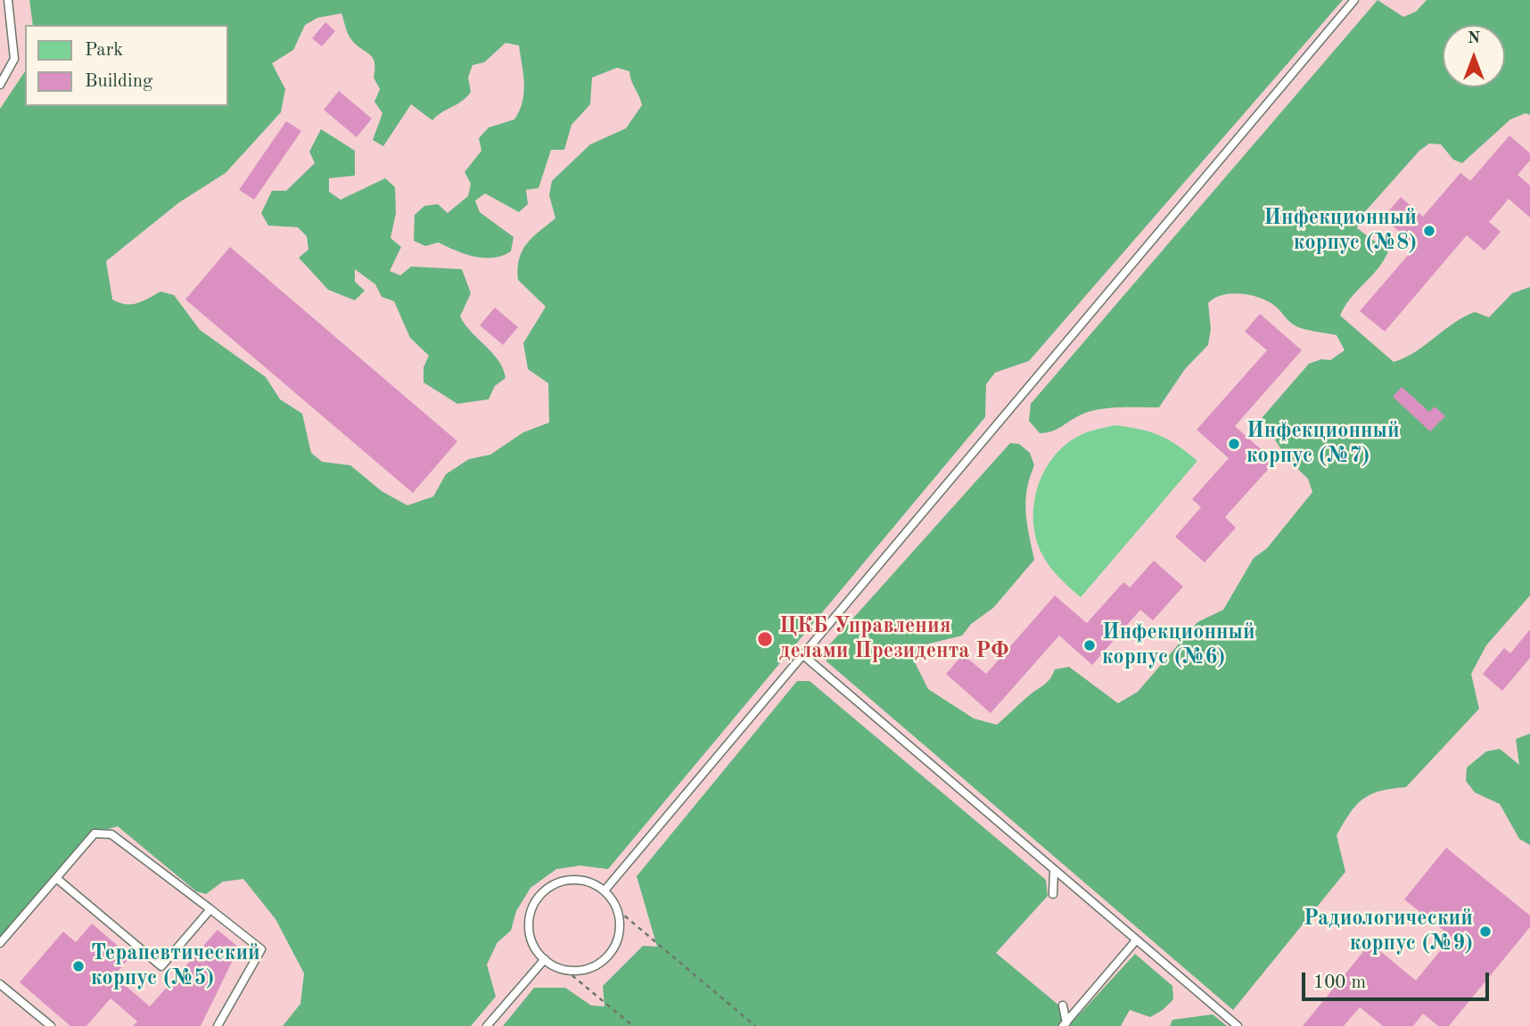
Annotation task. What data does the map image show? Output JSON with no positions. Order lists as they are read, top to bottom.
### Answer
{
  "places": [
    "Инфекционный корпус (№8)",
    "Инфекционный корпус (№7)",
    "ЦКБ Управления делами Президента РФ",
    "Инфекционный корпус (№6)",
    "Радиологический корпус (№9)",
    "Терапевтический корпус (№5)"
  ],
  "legend": ["Park", "Building"],
  "scale_bar": "100 m",
  "north": "top"
}
